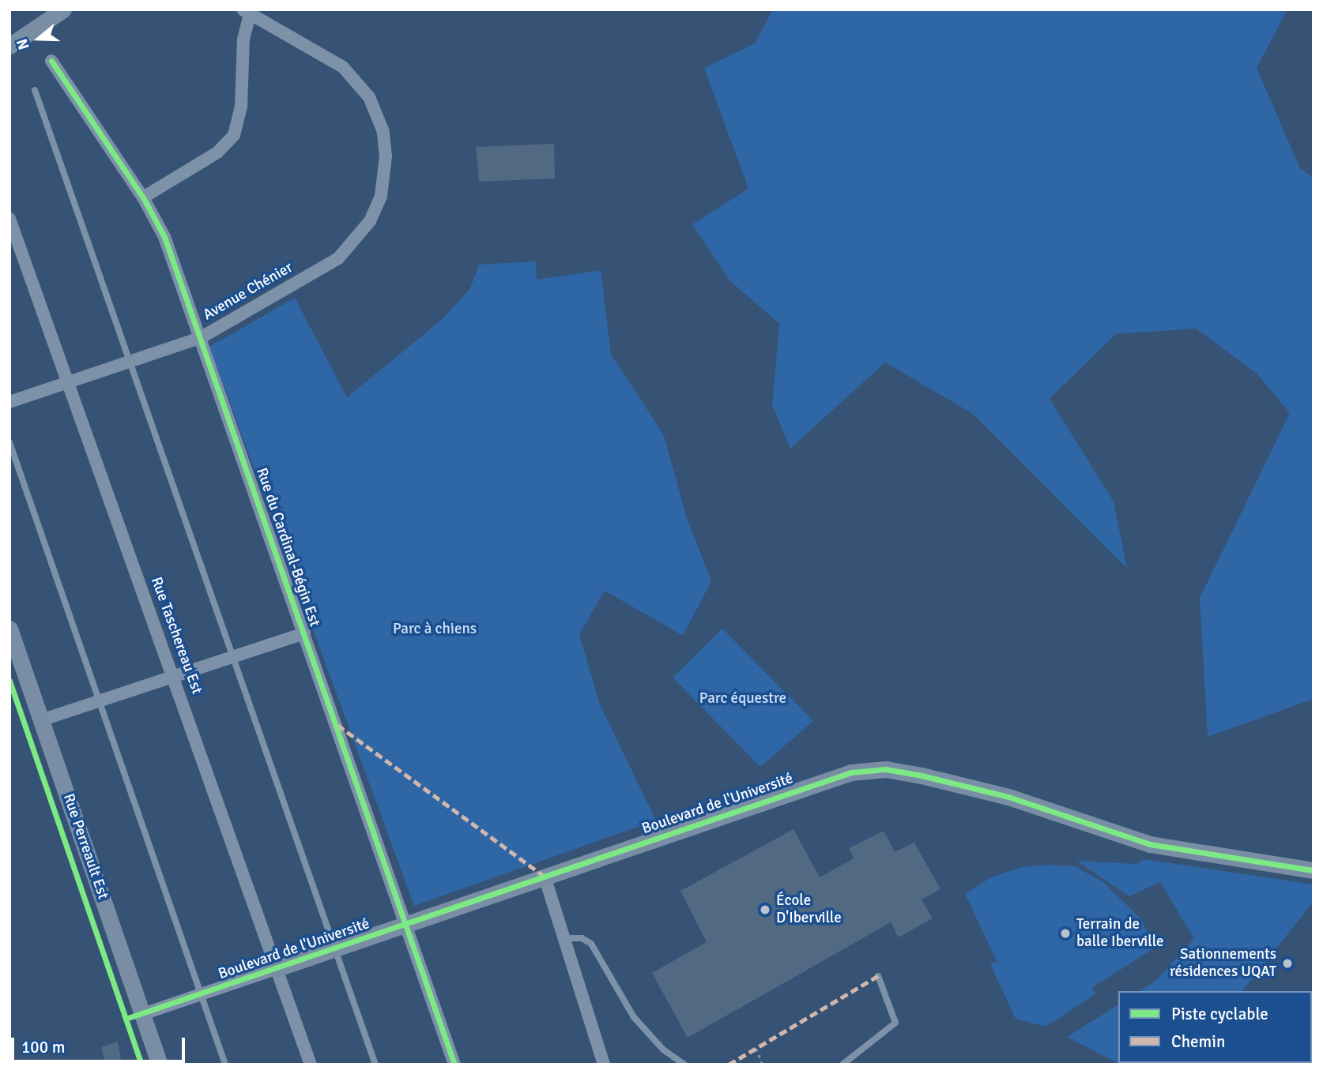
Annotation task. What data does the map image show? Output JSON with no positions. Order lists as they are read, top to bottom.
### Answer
{
  "streets": {
    "street": [
      "Avenue Chénier",
      "Rue du Cardinal-Bégin Est",
      "Rue Taschereau Est",
      "Boulevard de l'Université",
      "Rue Perreault Est"
    ]
  },
  "crossings": [
    ["Avenue Chénier", "Rue du Cardinal-Bégin Est"],
    ["Avenue Chénier", "Rue Taschereau Est"],
    ["Rue du Cardinal-Bégin Est", "Boulevard de l'Université"],
    ["Rue Taschereau Est", "Boulevard de l'Université"],
    ["Boulevard de l'Université", "Rue Perreault Est"]
  ],
  "parks": ["Parc à chiens", "Parc équestre"],
  "places": ["École D'Iberville", "Terrain de balle Iberville", "Sationnements résidences UQAT"],
  "legend": ["Piste cyclable", "Chemin"],
  "scale_bar": "100 m",
  "north": "left"
}
